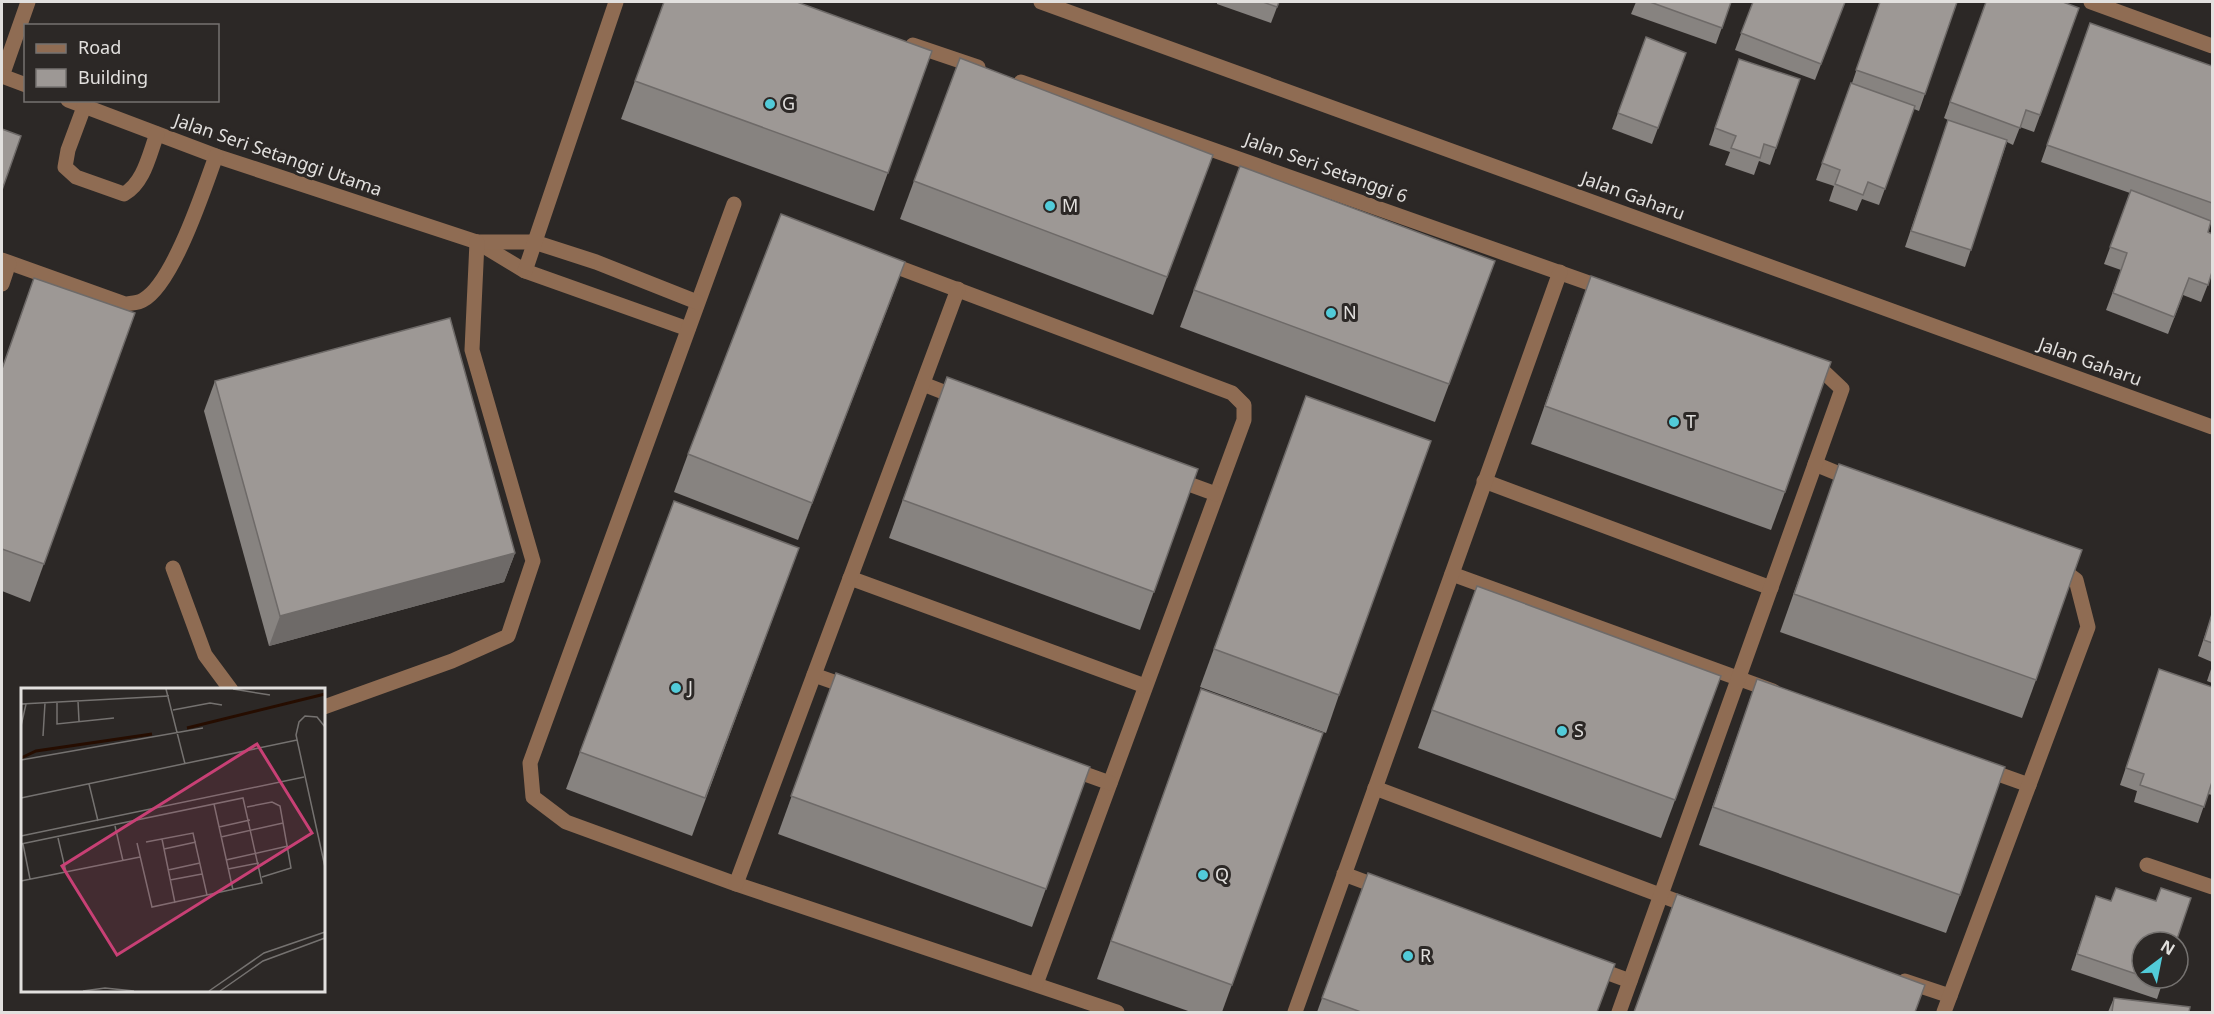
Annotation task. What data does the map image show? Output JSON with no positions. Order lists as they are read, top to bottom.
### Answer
{
  "streets": {
    "street": ["Jalan Seri Setanggi Utama", "Jalan Seri Setanggi 6", "Jalan Gaharu"]
  },
  "places": [
    "G",
    "M",
    "N",
    "T",
    "J",
    "S",
    "Q",
    "R"
  ],
  "legend": ["Road", "Building"],
  "north": "top right"
}
